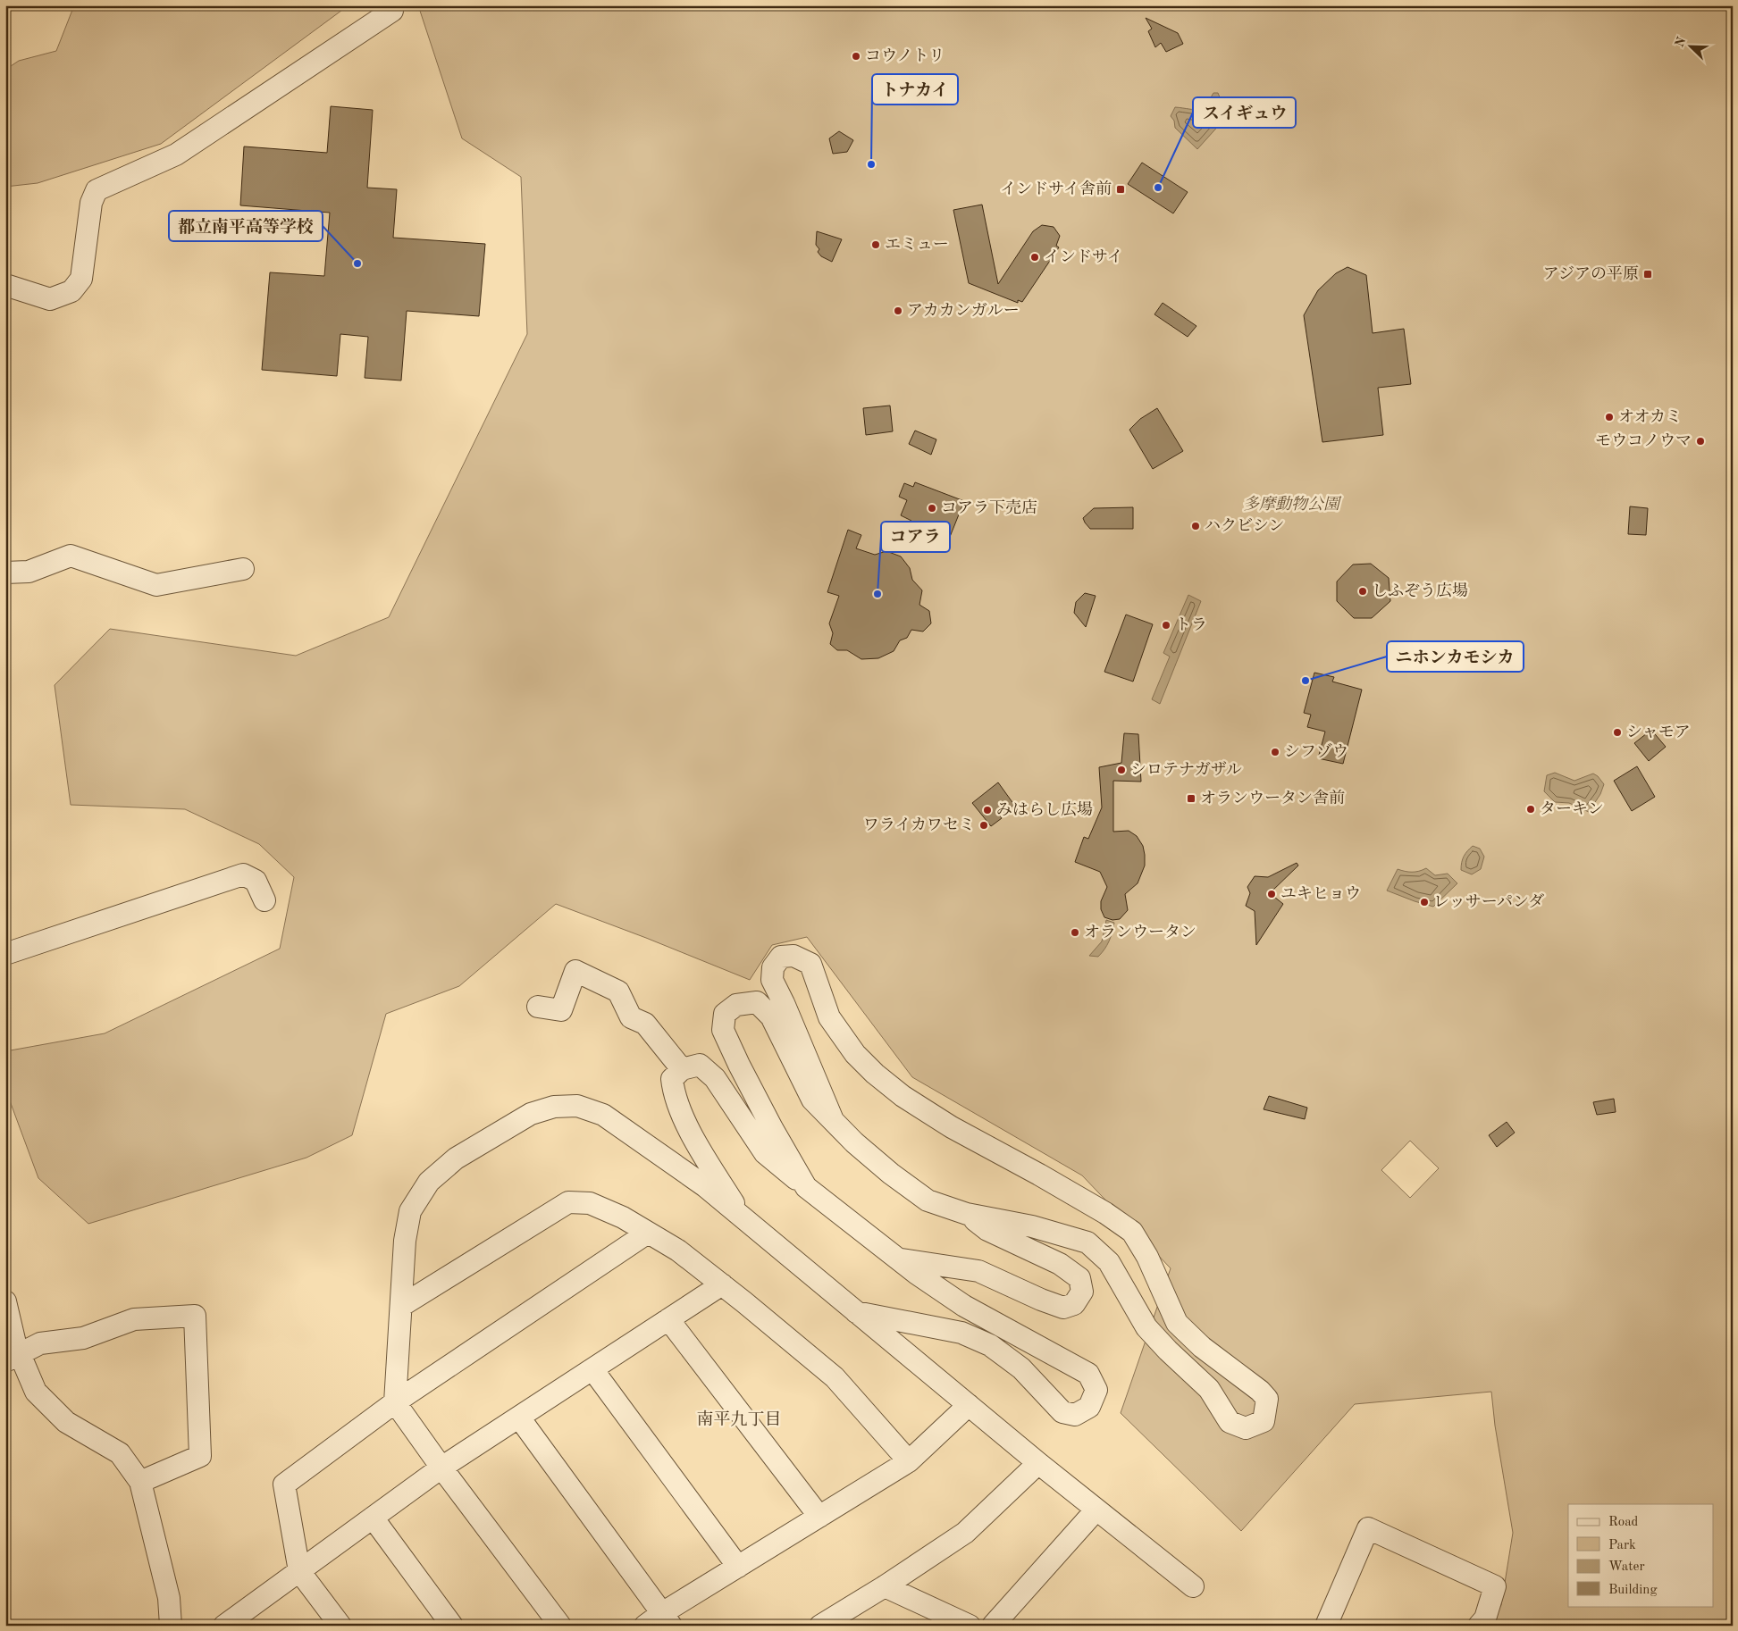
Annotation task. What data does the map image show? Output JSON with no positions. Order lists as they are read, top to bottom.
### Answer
{
  "districts": ["南平九丁目"],
  "parks": ["多摩動物公園"],
  "places": {
    "other": [
      "コウノトリ",
      "トナカイ",
      "スイギュウ",
      "エミュー",
      "インドサイ",
      "都立南平高等学校",
      "アカカンガルー",
      "オオカミ",
      "モウコノウマ",
      "コアラ下売店",
      "ハクビシン",
      "しふぞう広場",
      "コアラ",
      "トラ",
      "ニホンカモシカ",
      "シャモア",
      "シフゾウ",
      "シロテナガザル",
      "ターキン",
      "みはらし広場",
      "ワライカワセミ",
      "ユキヒョウ",
      "レッサーパンダ",
      "オランウータン"
    ],
    "transit": ["インドサイ舎前", "アジアの平原", "オランウータン舎前"]
  },
  "legend": [
    "Road",
    "Park",
    "Water",
    "Building"
  ],
  "north": "top left"
}
